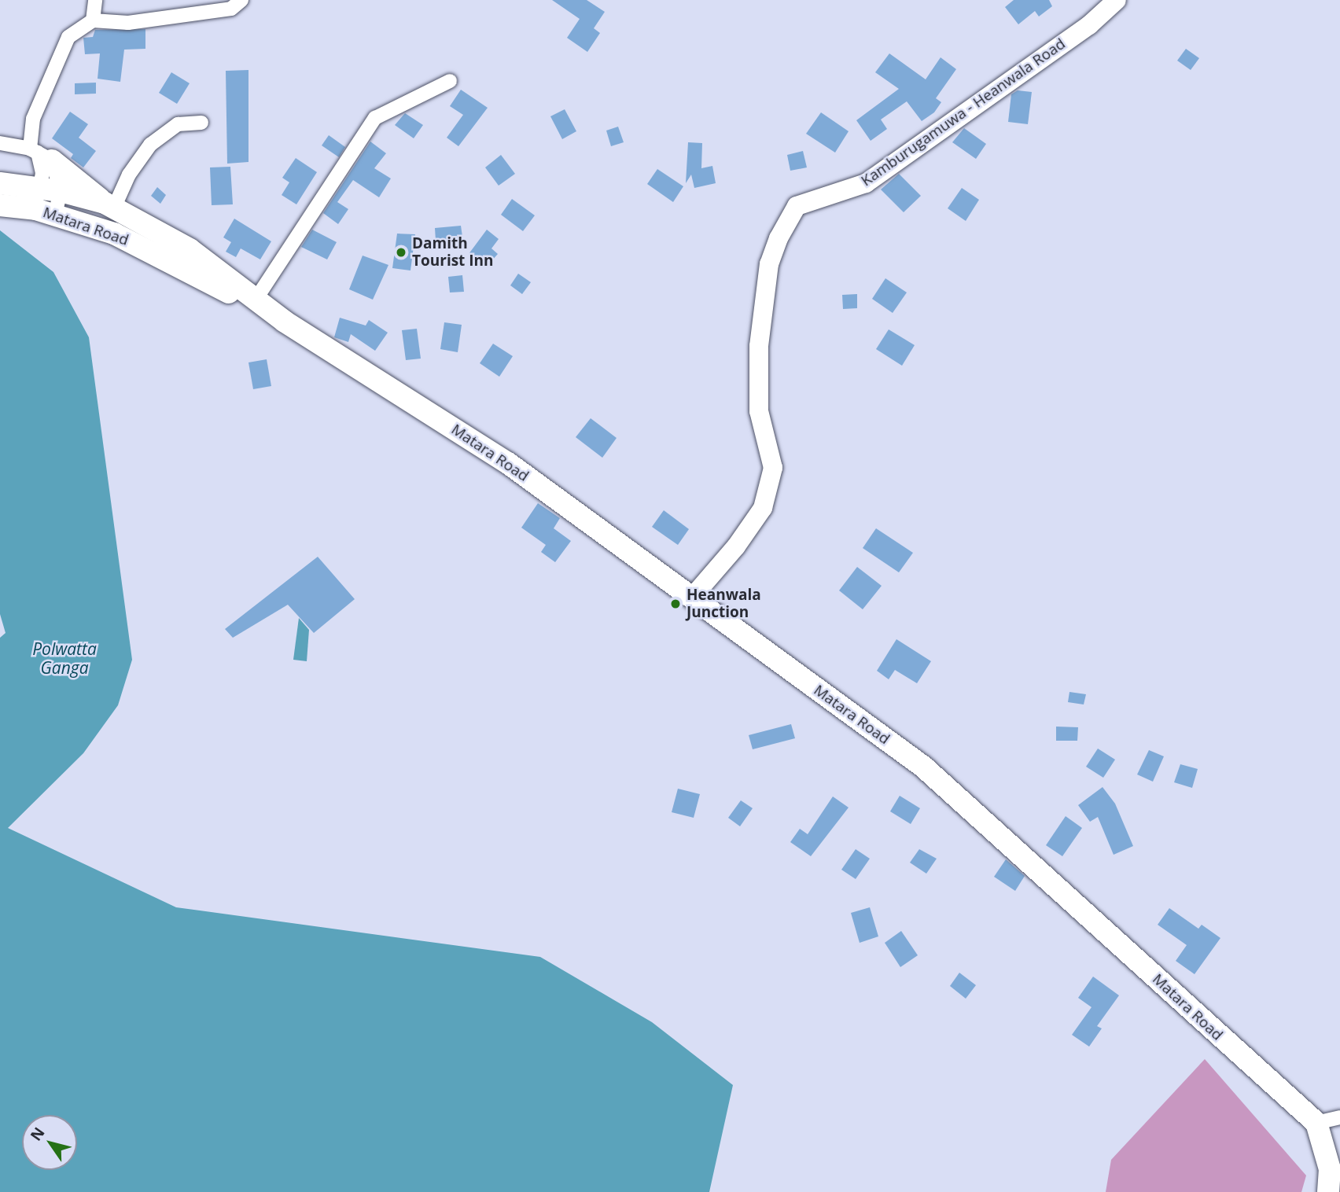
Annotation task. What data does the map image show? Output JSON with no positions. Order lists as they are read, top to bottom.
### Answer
{
  "streets": {
    "highway": ["Matara Road"],
    "main road": ["Kamburugamuwa - Heanwala Road"]
  },
  "crossings": [
    ["Kamburugamuwa - Heanwala Road", "Matara Road"]
  ],
  "water": ["Polwatta Ganga"],
  "places": ["Damith Tourist Inn", "Heanwala Junction"],
  "north": "top left"
}
